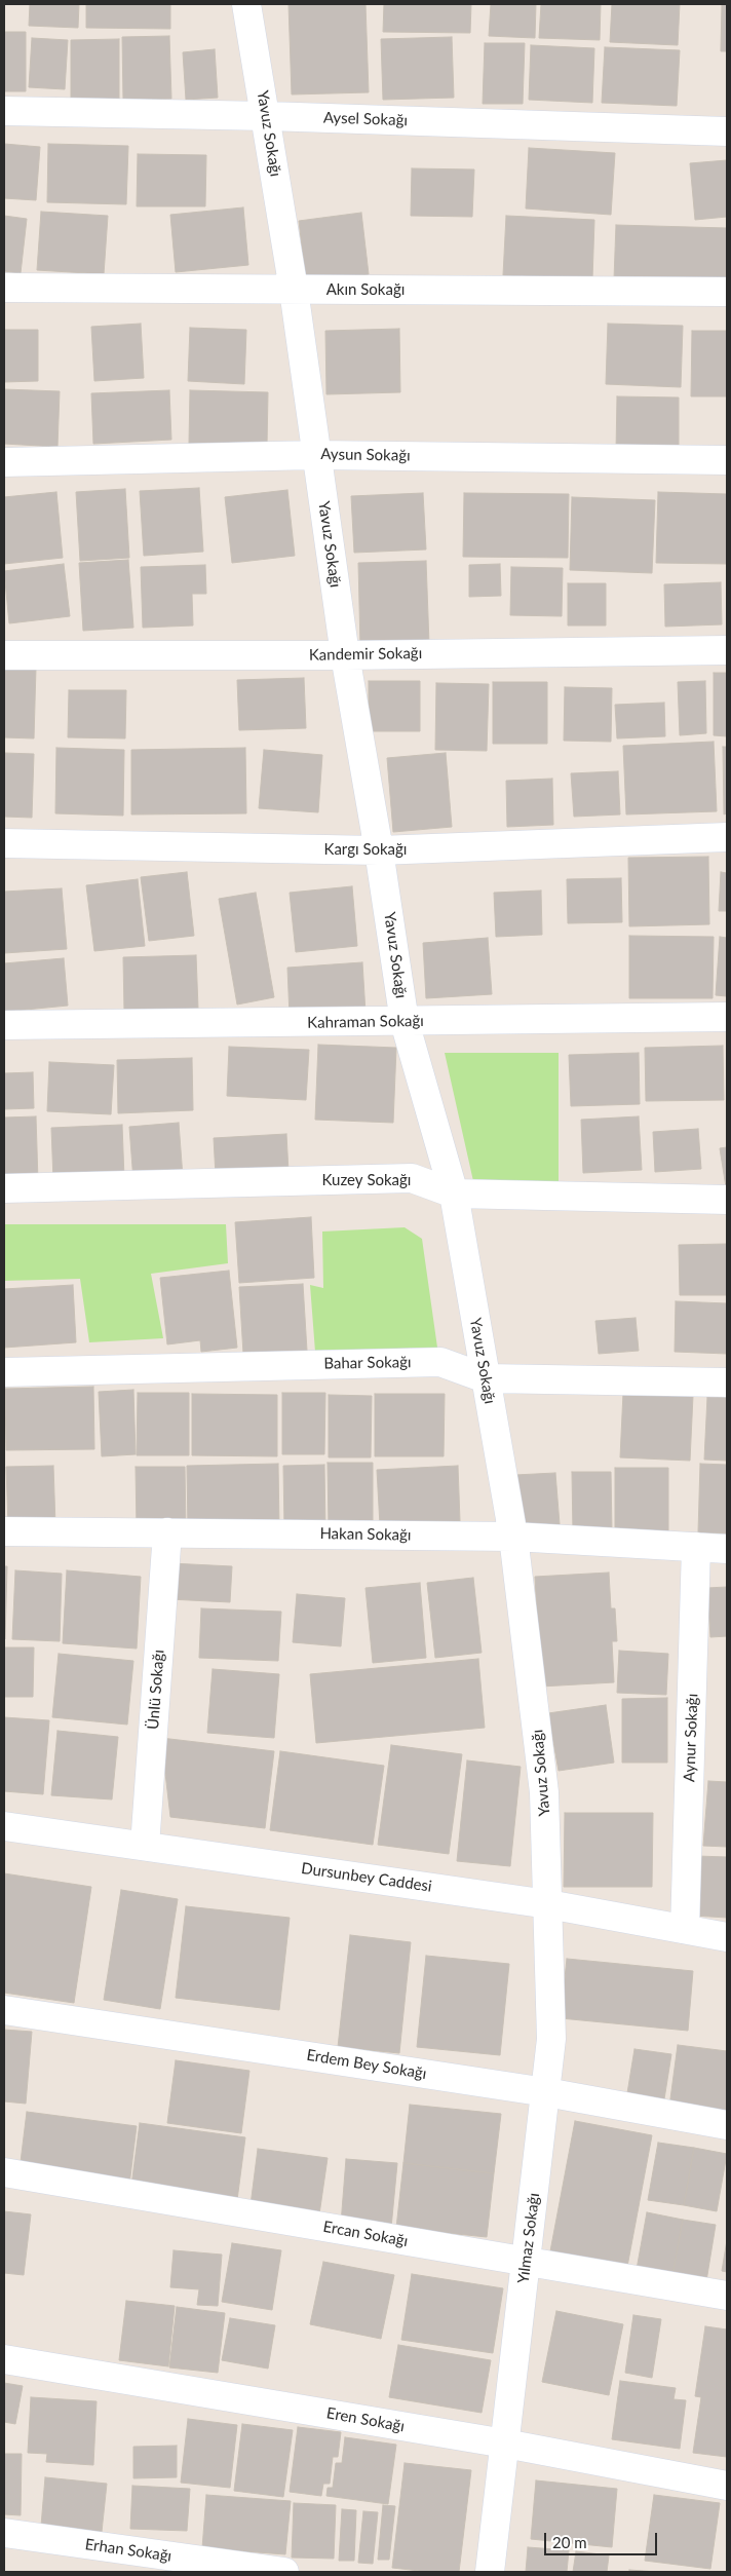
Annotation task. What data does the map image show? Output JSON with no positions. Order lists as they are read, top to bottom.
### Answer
{
  "streets": {
    "street": [
      "Aysel Sokağı",
      "Yavuz Sokağı",
      "Akın Sokağı",
      "Aysun Sokağı",
      "Kandemir Sokağı",
      "Kargı Sokağı",
      "Kahraman Sokağı",
      "Kuzey Sokağı",
      "Bahar Sokağı",
      "Hakan Sokağı",
      "Ünlü Sokağı",
      "Aynur Sokağı",
      "Dursunbey Caddesi",
      "Erdem Bey Sokağı",
      "Ercan Sokağı",
      "Yılmaz Sokağı",
      "Eren Sokağı",
      "Erhan Sokağı"
    ]
  },
  "crossings": [
    ["Aysel Sokağı", "Yavuz Sokağı"],
    ["Yavuz Sokağı", "Akın Sokağı"],
    ["Yavuz Sokağı", "Aysun Sokağı"],
    ["Yavuz Sokağı", "Kandemir Sokağı"],
    ["Yavuz Sokağı", "Kargı Sokağı"],
    ["Yavuz Sokağı", "Kahraman Sokağı"],
    ["Yavuz Sokağı", "Kuzey Sokağı"],
    ["Yavuz Sokağı", "Bahar Sokağı"],
    ["Yavuz Sokağı", "Hakan Sokağı"],
    ["Yavuz Sokağı", "Dursunbey Caddesi"],
    ["Yavuz Sokağı", "Yılmaz Sokağı"],
    ["Hakan Sokağı", "Ünlü Sokağı"],
    ["Hakan Sokağı", "Aynur Sokağı"],
    ["Ünlü Sokağı", "Dursunbey Caddesi"],
    ["Aynur Sokağı", "Dursunbey Caddesi"],
    ["Dursunbey Caddesi", "Yılmaz Sokağı"],
    ["Erdem Bey Sokağı", "Yılmaz Sokağı"],
    ["Ercan Sokağı", "Yılmaz Sokağı"],
    ["Yılmaz Sokağı", "Eren Sokağı"]
  ],
  "scale_bar": "20 m"
}
